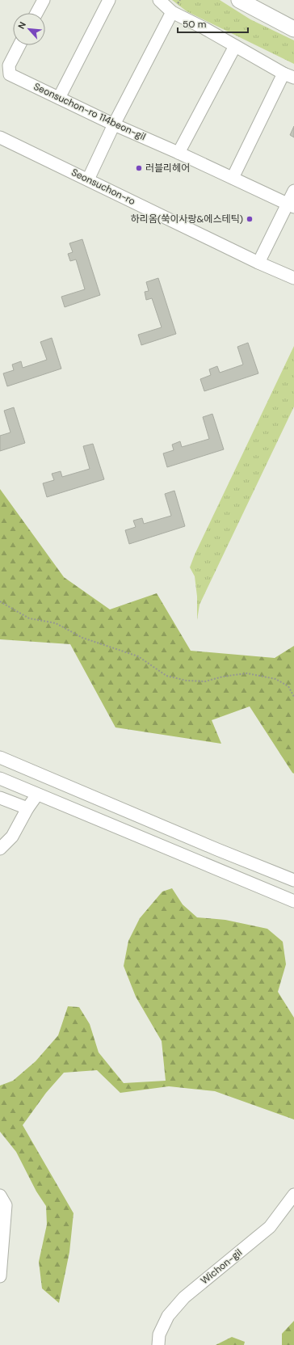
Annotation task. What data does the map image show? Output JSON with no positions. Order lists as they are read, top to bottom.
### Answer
{
  "streets": {
    "street": ["Seonsuchon-ro 114beon-gil", "Seonsuchon-ro", "Wichon-gil"]
  },
  "places": ["러블리헤어", "하리옴(쑥이사랑&에스테틱)"],
  "scale_bar": "50 m",
  "north": "top left"
}
